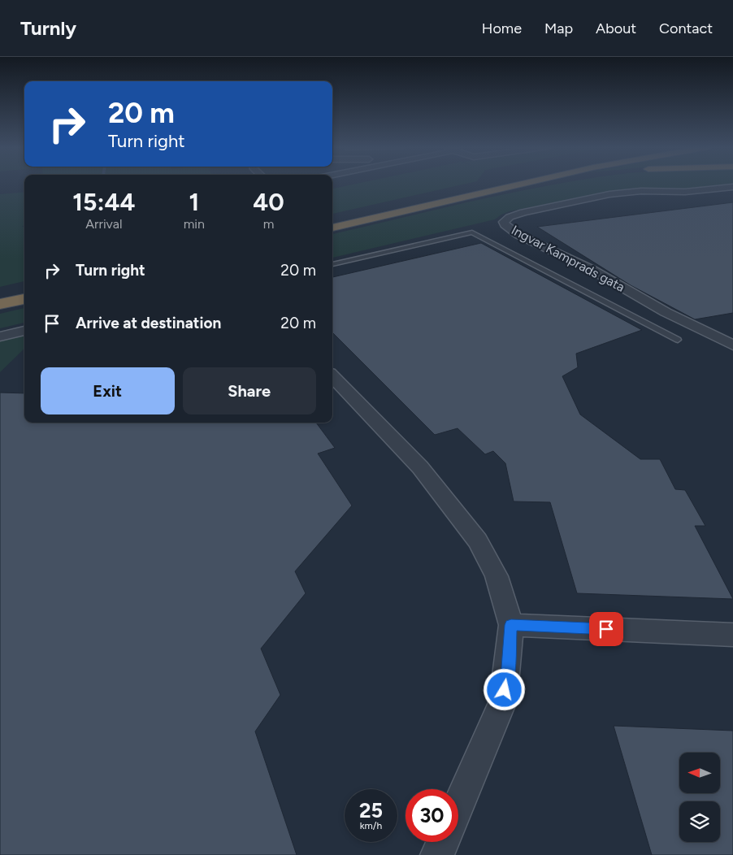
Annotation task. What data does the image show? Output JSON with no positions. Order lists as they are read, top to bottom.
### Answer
{
  "streets": {
    "street": ["Ingvar Kamprads gata"]
  },
  "north": "left",
  "page": {
    "header": "Turnly",
    "nav": [
      "Home",
      "Map",
      "About",
      "Contact"
    ],
    "turn": ["20 m", "Turn right"],
    "eta": [
      "15:44",
      "Arrival",
      "1",
      "min",
      "40",
      "m"
    ],
    "list": [
      {
        "name": "Turn right",
        "value": "20 m"
      },
      {
        "name": "Arrive at destination",
        "value": "20 m"
      }
    ],
    "buttons": ["Exit", "Share"],
    "speed": "25 km/h",
    "limit": "30"
  }
}
